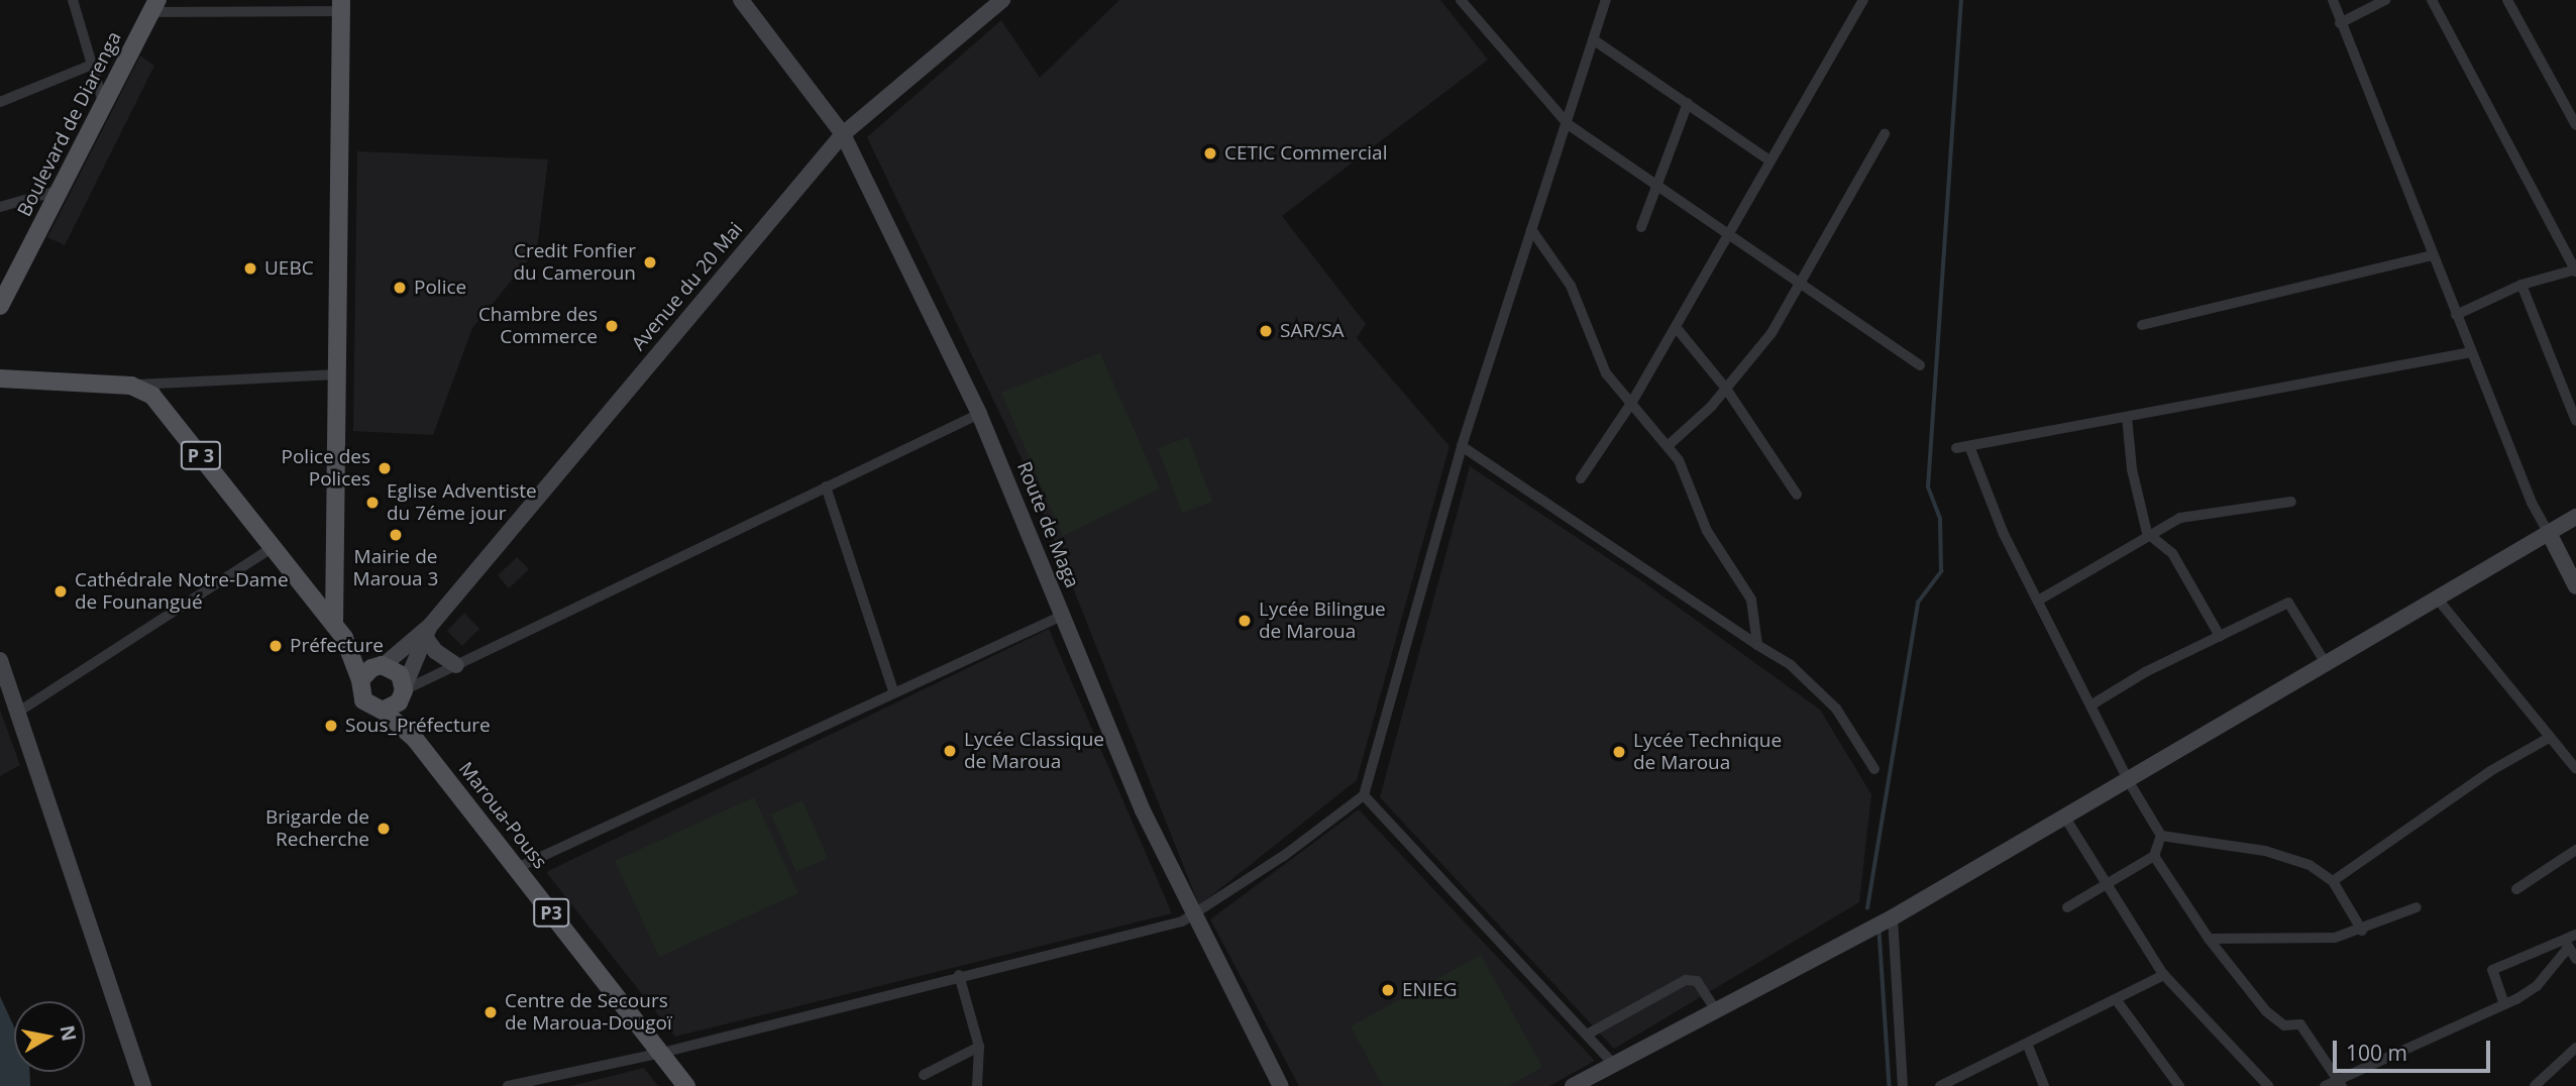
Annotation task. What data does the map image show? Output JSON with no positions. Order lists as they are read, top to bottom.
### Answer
{
  "streets": {
    "main road": [
      "Boulevard de Diarenga",
      "Avenue du 20 Mai",
      "P 3",
      "Route de Maga",
      "Maroua-Pouss",
      "P3"
    ]
  },
  "crossings": [
    ["Avenue du 20 Mai", "Route de Maga"]
  ],
  "places": [
    "CETIC Commercial",
    "Credit Fonfier du Cameroun",
    "UEBC",
    "Police",
    "Chambre des Commerce",
    "SAR/SA",
    "Police des Polices",
    "Eglise Adventiste du 7éme jour",
    "Mairie de Maroua 3",
    "Cathédrale Notre-Dame de Founangué",
    "Lycée Bilingue de Maroua",
    "Préfecture",
    "Sous_Préfecture",
    "Lycée Classique de Maroua",
    "Lycée Technique de Maroua",
    "Brigarde de Recherche",
    "ENIEG",
    "Centre de Secours de Maroua-Dougoï"
  ],
  "scale_bar": "100 m",
  "north": "right"
}
